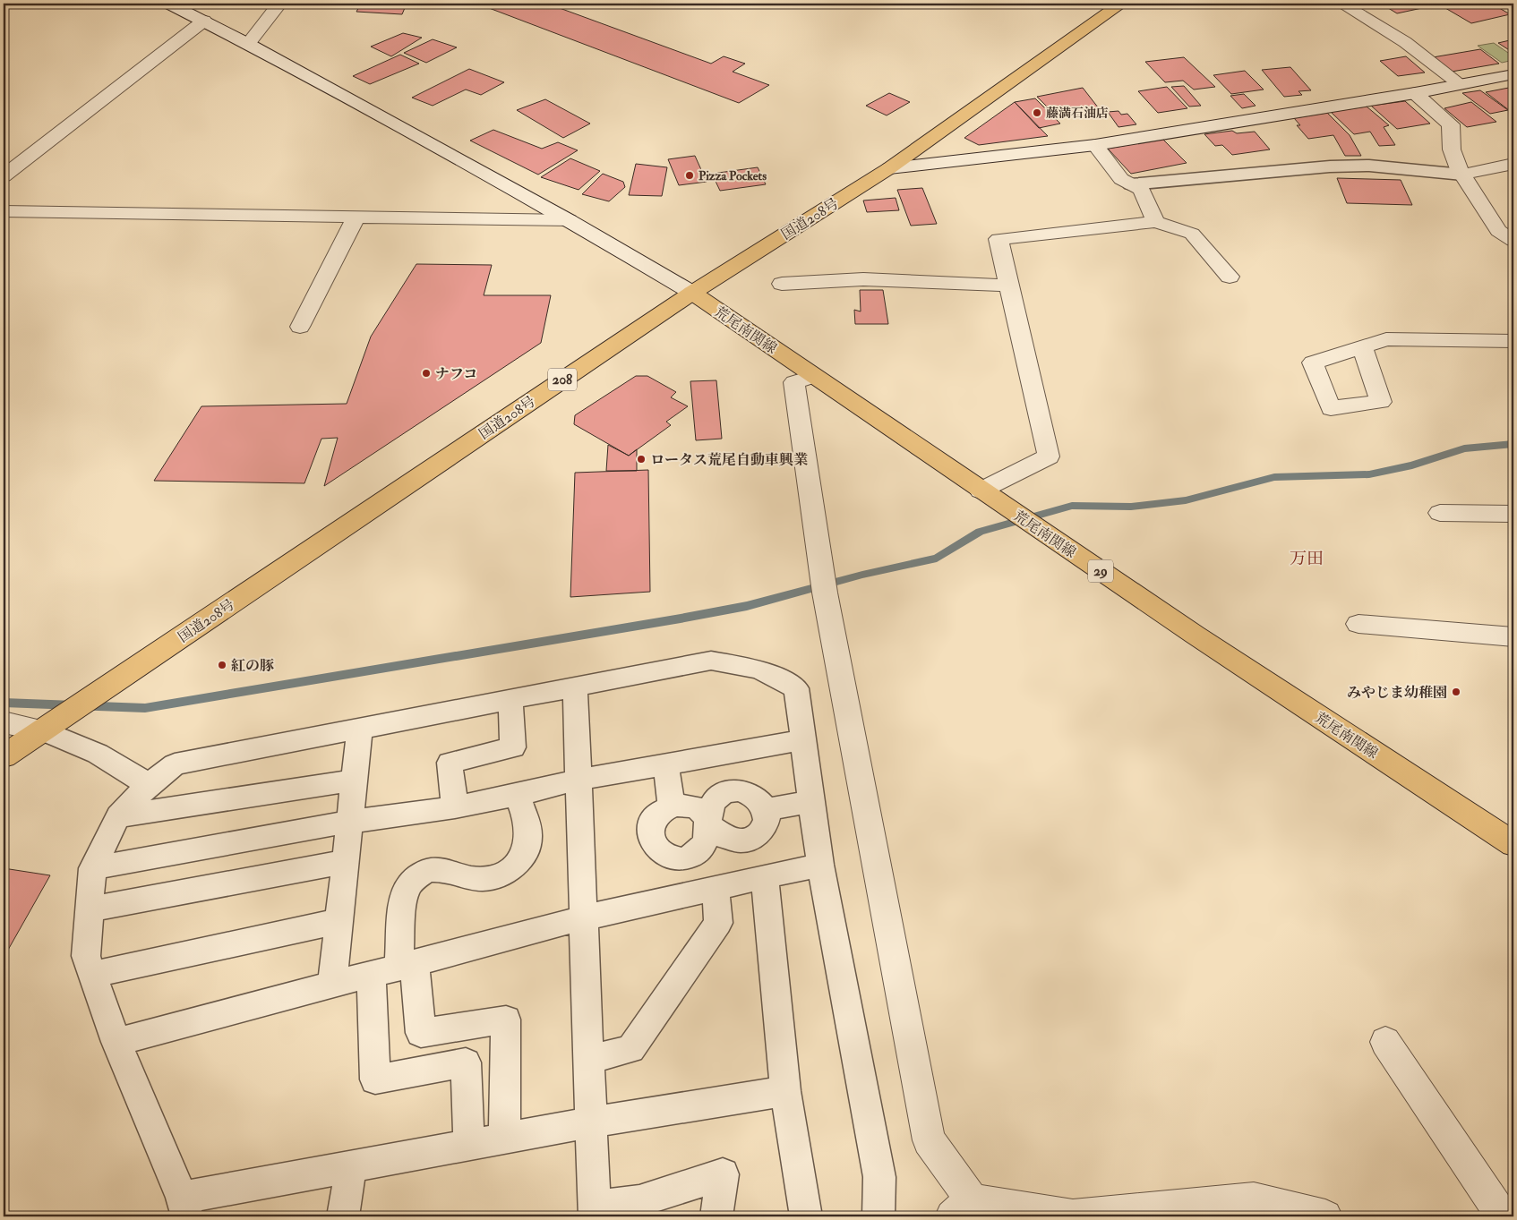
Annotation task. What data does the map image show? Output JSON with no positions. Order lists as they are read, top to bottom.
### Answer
{
  "streets": {
    "main road": [
      "国道208号",
      "荒尾南関線",
      "208",
      "29"
    ]
  },
  "crossings": [
    ["国道208号", "荒尾南関線"]
  ],
  "districts": ["万田"],
  "places": [
    "藤満石油店",
    "Pizza Pockets",
    "ナフコ",
    "ロータス荒尾自動車興業",
    "紅の豚",
    "みやじま幼稚園"
  ]
}
